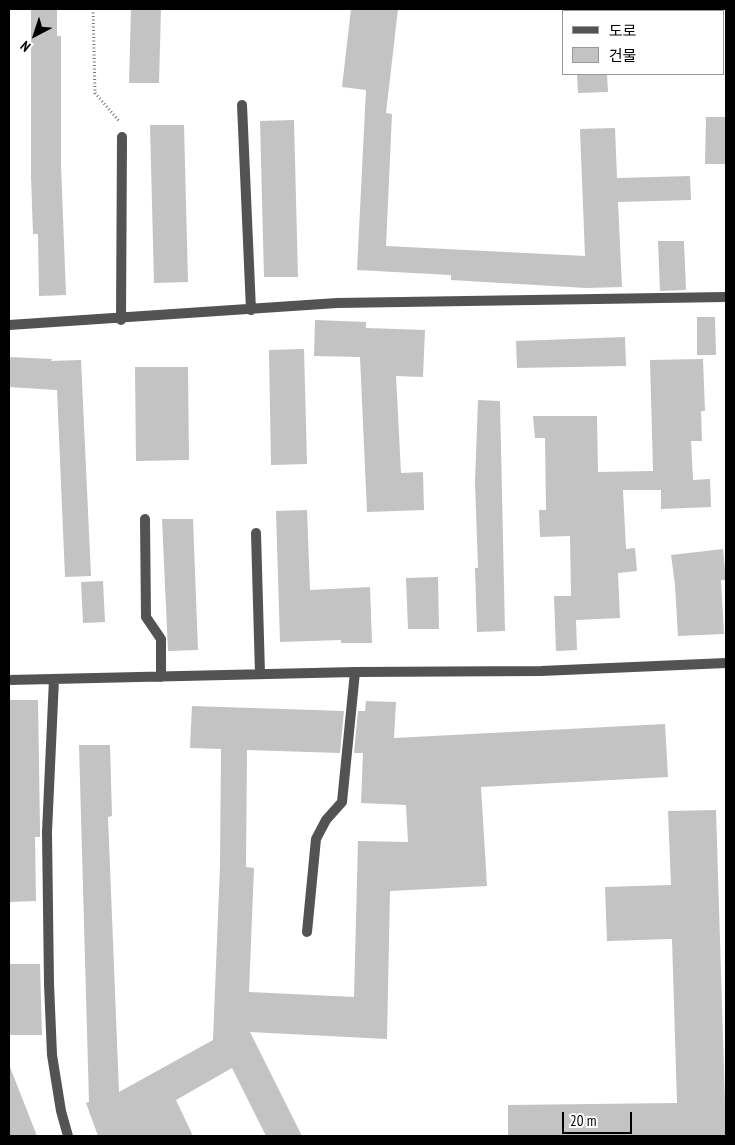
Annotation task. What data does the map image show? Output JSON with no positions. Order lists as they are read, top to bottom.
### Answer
{
  "legend": ["도로", "건물"],
  "scale_bar": "20 m",
  "north": "bottom left"
}
